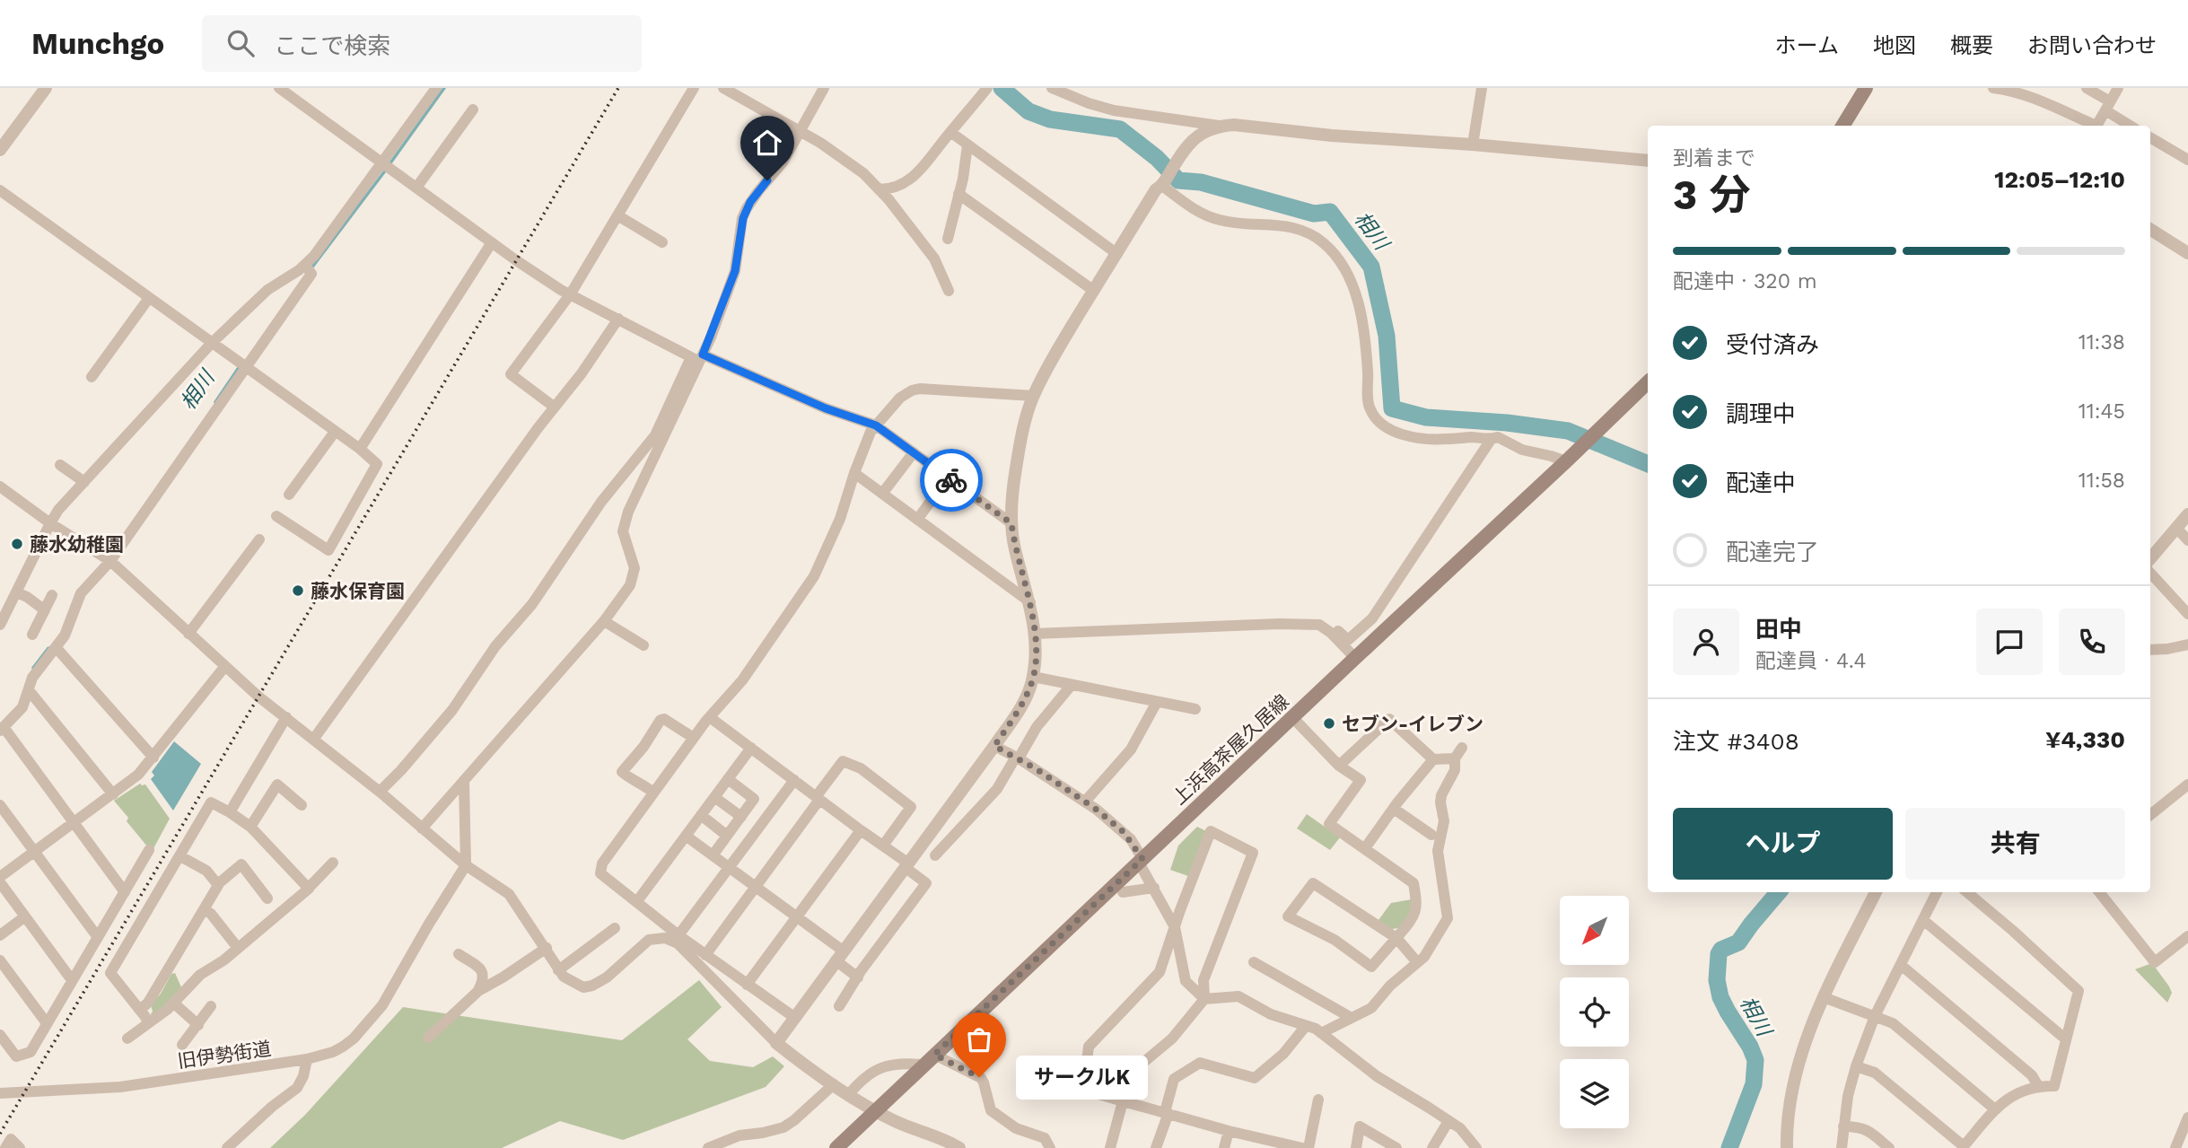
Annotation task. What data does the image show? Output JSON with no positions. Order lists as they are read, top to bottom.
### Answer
{
  "streets": {
    "main road": ["上浜高茶屋久居線"],
    "street": ["旧伊勢街道"]
  },
  "water": ["相川"],
  "places": [
    "藤水幼稚園",
    "藤水保育園",
    "セブン-イレブン",
    "サークルK"
  ],
  "north": "bottom left",
  "page": {
    "header": "Munchgo",
    "search": "ここで検索",
    "nav": [
      "ホーム",
      "地図",
      "概要",
      "お問い合わせ"
    ],
    "heading": ["3 分", "到着まで", "12:05–12:10"],
    "panel": [
      "田中",
      "配達員 · 4.4",
      "注文 #3408",
      "¥4,330"
    ],
    "bar": "配達中 · 320 m",
    "list": [
      ["受付済み", "11:38"],
      ["調理中", "11:45"],
      ["配達中", "11:58"],
      "配達完了"
    ],
    "buttons": ["ヘルプ", "共有"],
    "bubble": "サークルK"
  }
}
